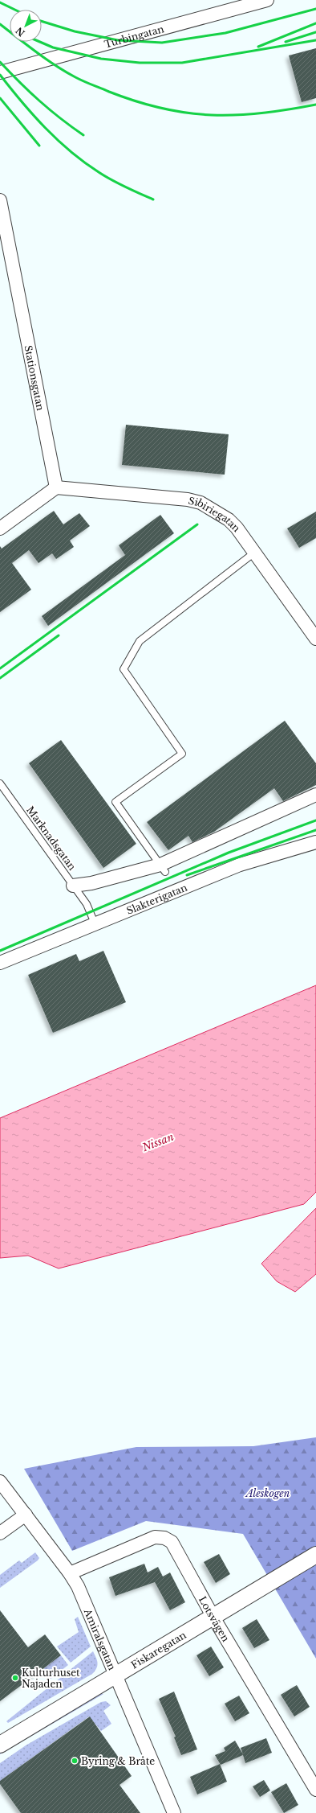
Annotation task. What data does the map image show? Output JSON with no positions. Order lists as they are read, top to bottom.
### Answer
{
  "streets": {
    "street": [
      "Turbingatan",
      "Stationsgatan",
      "Sibiriegatan",
      "Slakterigatan",
      "Lotsvägen",
      "Amiralsgatan",
      "Fiskaregatan"
    ],
    "lane": ["Marknadsgatan"]
  },
  "crossings": [
    ["Stationsgatan", "Sibiriegatan"],
    ["Marknadsgatan", "Slakterigatan"],
    ["Lotsvägen", "Amiralsgatan"],
    ["Lotsvägen", "Fiskaregatan"],
    ["Amiralsgatan", "Fiskaregatan"]
  ],
  "water": ["Nissan"],
  "parks": ["Aleskogen"],
  "places": ["Kulturhuset Najaden", "Byring & Bråte"],
  "north": "bottom left"
}
